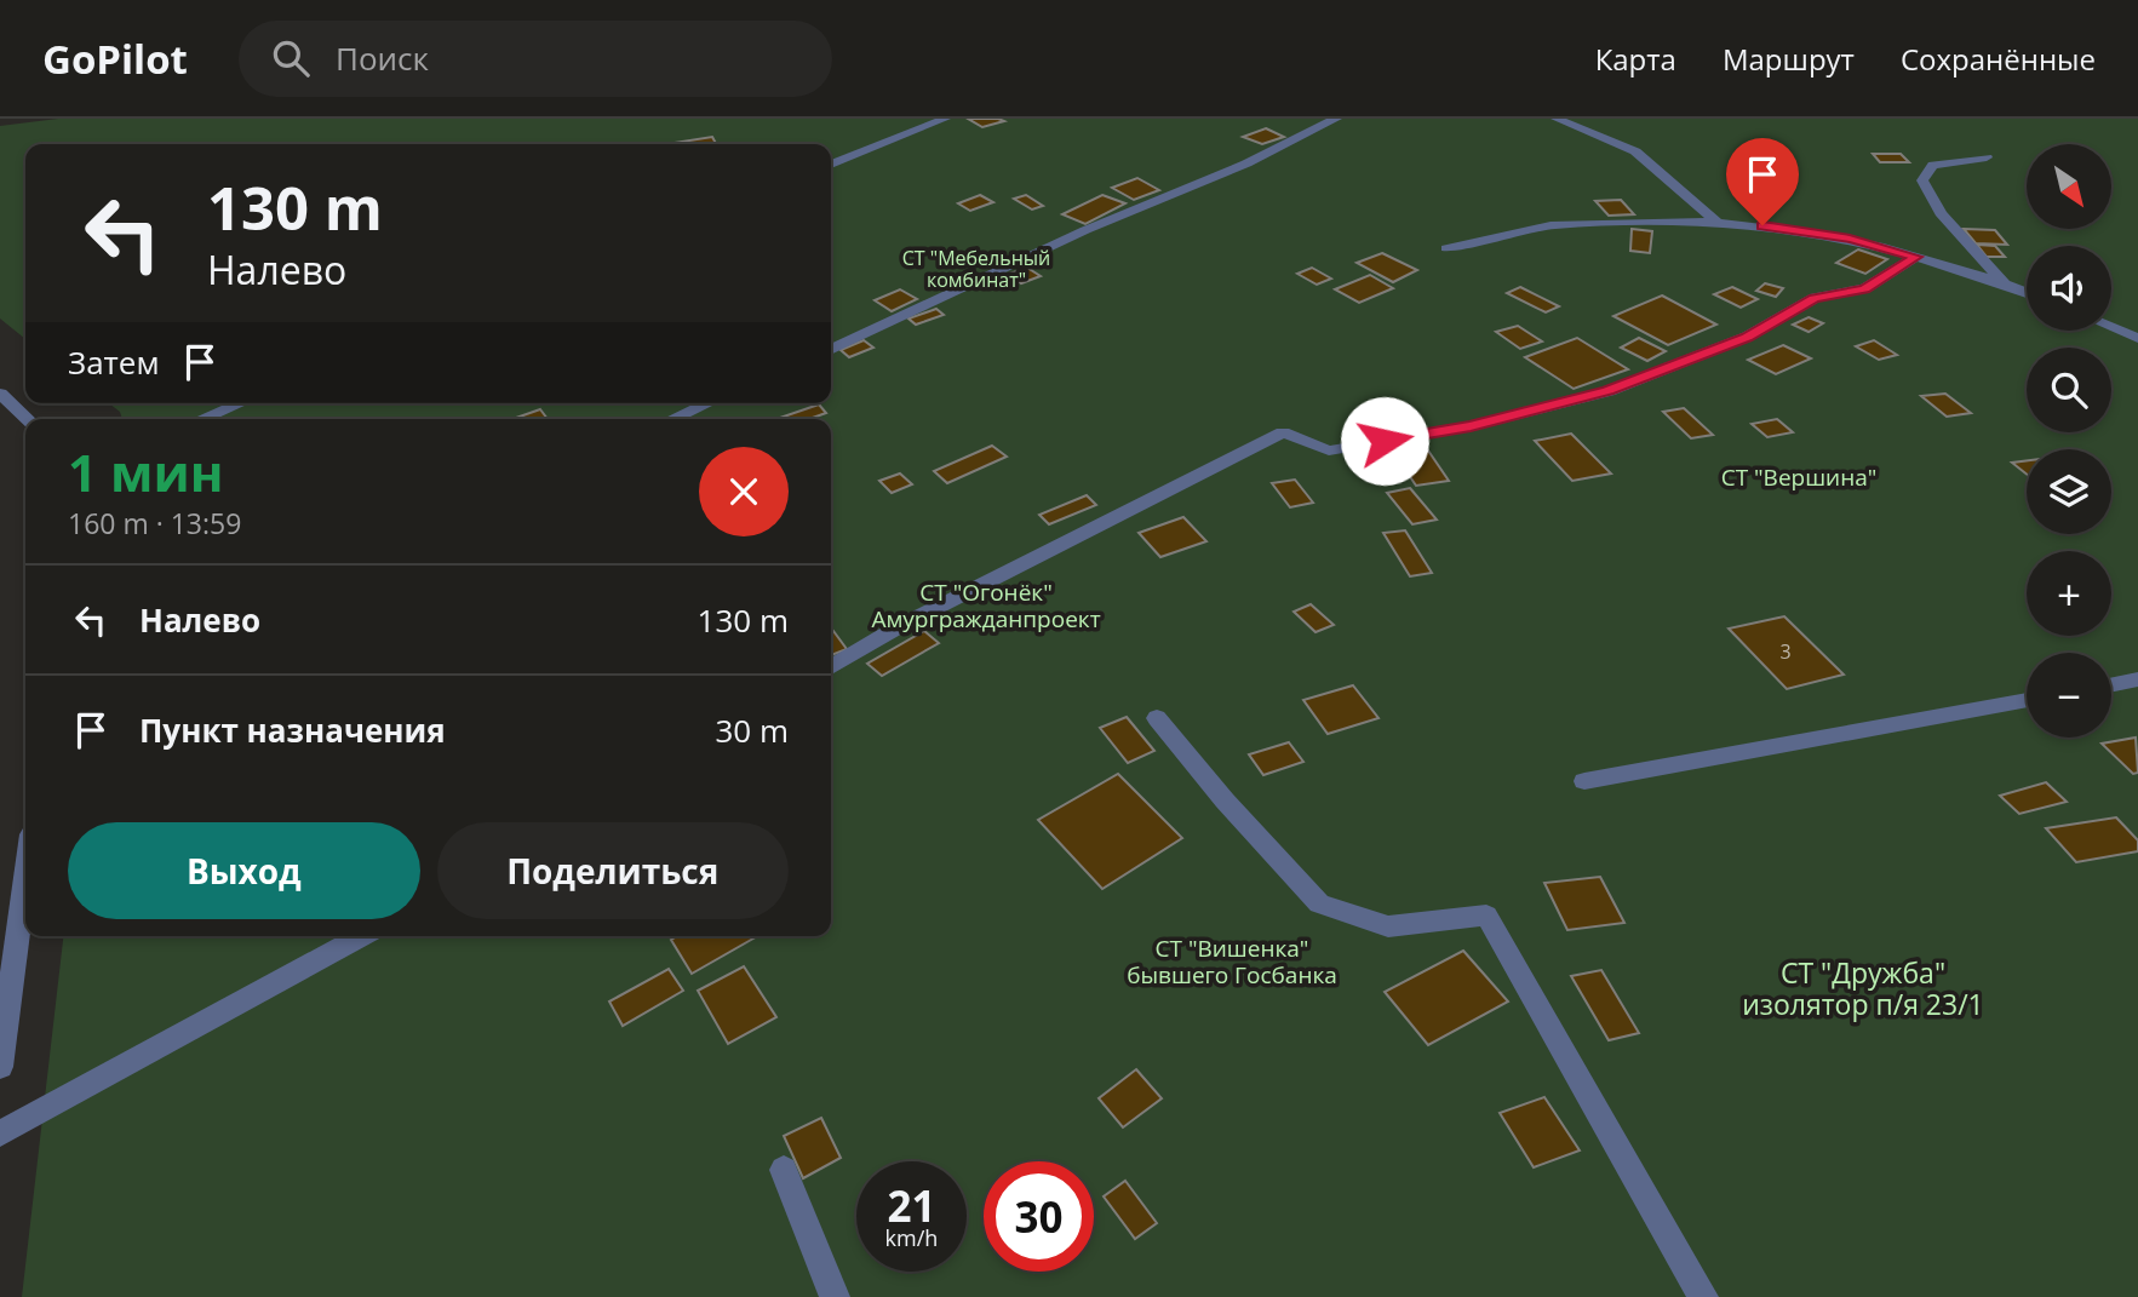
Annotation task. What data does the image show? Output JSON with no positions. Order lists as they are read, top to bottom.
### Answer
{
  "parks": [
    "СТ \"Мебельный комбинат\"",
    "СТ \"Вершина\"",
    "СТ \"Огонёк\" Амургражданпроект",
    "СТ \"Вишенка\" бывшего Госбанка",
    "СТ \"Дружба\" изолятор п/я 23/1"
  ],
  "house_numbers": ["3"],
  "north": "bottom right",
  "page": {
    "header": "GoPilot",
    "search": "Поиск",
    "nav": ["Карта", "Маршрут", "Сохранённые"],
    "map_buttons": ["+", "−"],
    "turn": ["130 m", "Налево"],
    "then": "Затем",
    "heading": ["1 мин", "160 m · 13:59"],
    "list": [
      {
        "name": "Налево",
        "value": "130 m"
      },
      {
        "name": "Пункт назначения",
        "value": "30 m"
      }
    ],
    "buttons": ["Выход", "Поделиться"],
    "speed": "21 km/h",
    "limit": "30"
  }
}
